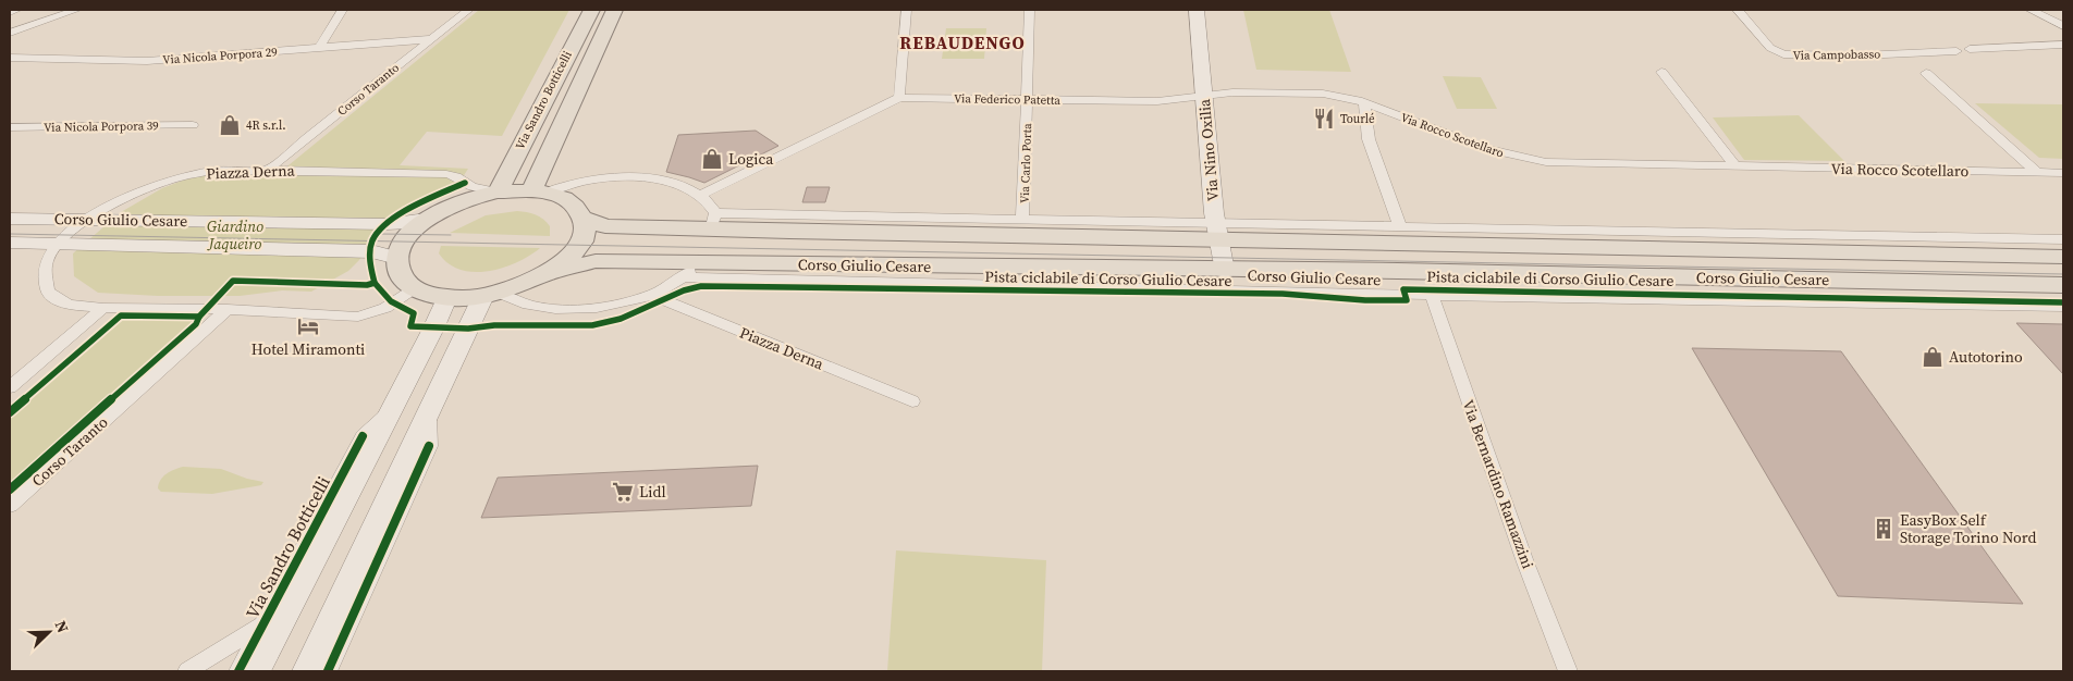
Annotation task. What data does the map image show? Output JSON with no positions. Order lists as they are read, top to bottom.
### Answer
{
  "streets": {
    "main road": [
      "Via Sandro Botticelli",
      "Via Nino Oxilia",
      "Piazza Derna",
      "Corso Giulio Cesare"
    ],
    "street": [
      "Via Campobasso",
      "Via Nicola Porpora 29",
      "Corso Taranto",
      "Via Federico Patetta",
      "Via Nicola Porpora 39",
      "Via Rocco Scotellaro",
      "Via Carlo Porta",
      "Via Bernardino Ramazzini"
    ],
    "cycle path": ["Pista ciclabile di Corso Giulio Cesare"]
  },
  "crossings": [
    ["Via Nicola Porpora 29", "Corso Taranto"],
    ["Corso Taranto", "Piazza Derna"],
    ["Via Federico Patetta", "Via Rocco Scotellaro"],
    ["Via Federico Patetta", "Via Nino Oxilia"],
    ["Via Federico Patetta", "Via Carlo Porta"],
    ["Via Sandro Botticelli", "Piazza Derna"],
    ["Via Rocco Scotellaro", "Via Nino Oxilia"],
    ["Via Nino Oxilia", "Corso Giulio Cesare"],
    ["Via Carlo Porta", "Corso Giulio Cesare"],
    ["Piazza Derna", "Corso Giulio Cesare"],
    ["Corso Giulio Cesare", "Via Bernardino Ramazzini"]
  ],
  "districts": ["REBAUDENGO"],
  "parks": ["Giardino Jaqueiro"],
  "places": {
    "restaurant": ["Tourlé"],
    "shop": ["4R s.r.l.", "Logica", "Autotorino"],
    "hotel": ["Hotel Miramonti"],
    "supermarket": ["Lidl"],
    "building": ["EasyBox Self Storage Torino Nord"]
  },
  "north": "top right"
}
